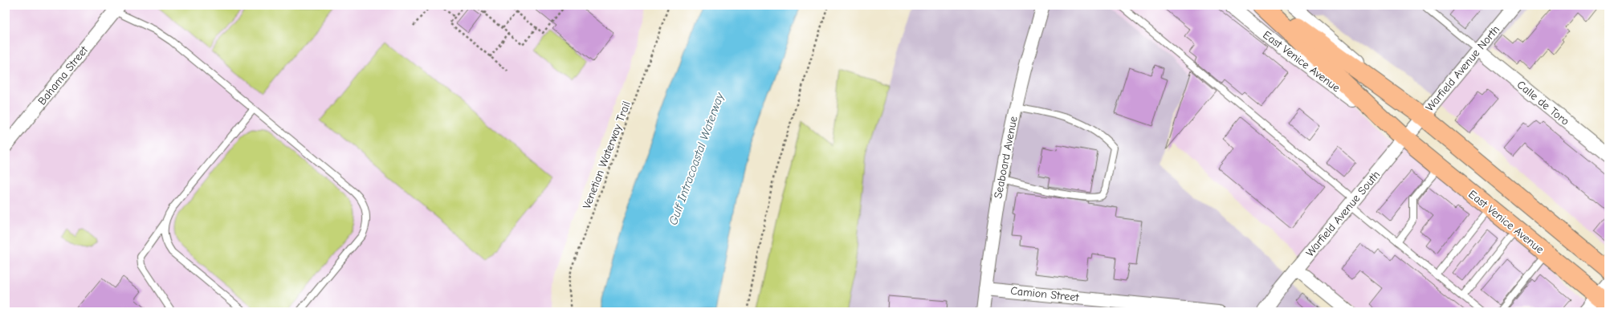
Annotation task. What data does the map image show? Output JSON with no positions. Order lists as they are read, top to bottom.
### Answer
{
  "streets": {
    "main road": ["East Venice Avenue"],
    "street": [
      "Warfield Avenue North",
      "Bahama Street",
      "Calle de Toro",
      "Seaboard Avenue",
      "Warfield Avenue South",
      "Camion Street"
    ],
    "path": ["Venetian Waterway Trail"]
  },
  "crossings": [
    ["East Venice Avenue", "Warfield Avenue South"],
    ["Warfield Avenue North", "Calle de Toro"],
    ["Warfield Avenue North", "Warfield Avenue South"],
    ["Seaboard Avenue", "Camion Street"]
  ],
  "water": ["Gulf Intracoastal Waterway"]
}
